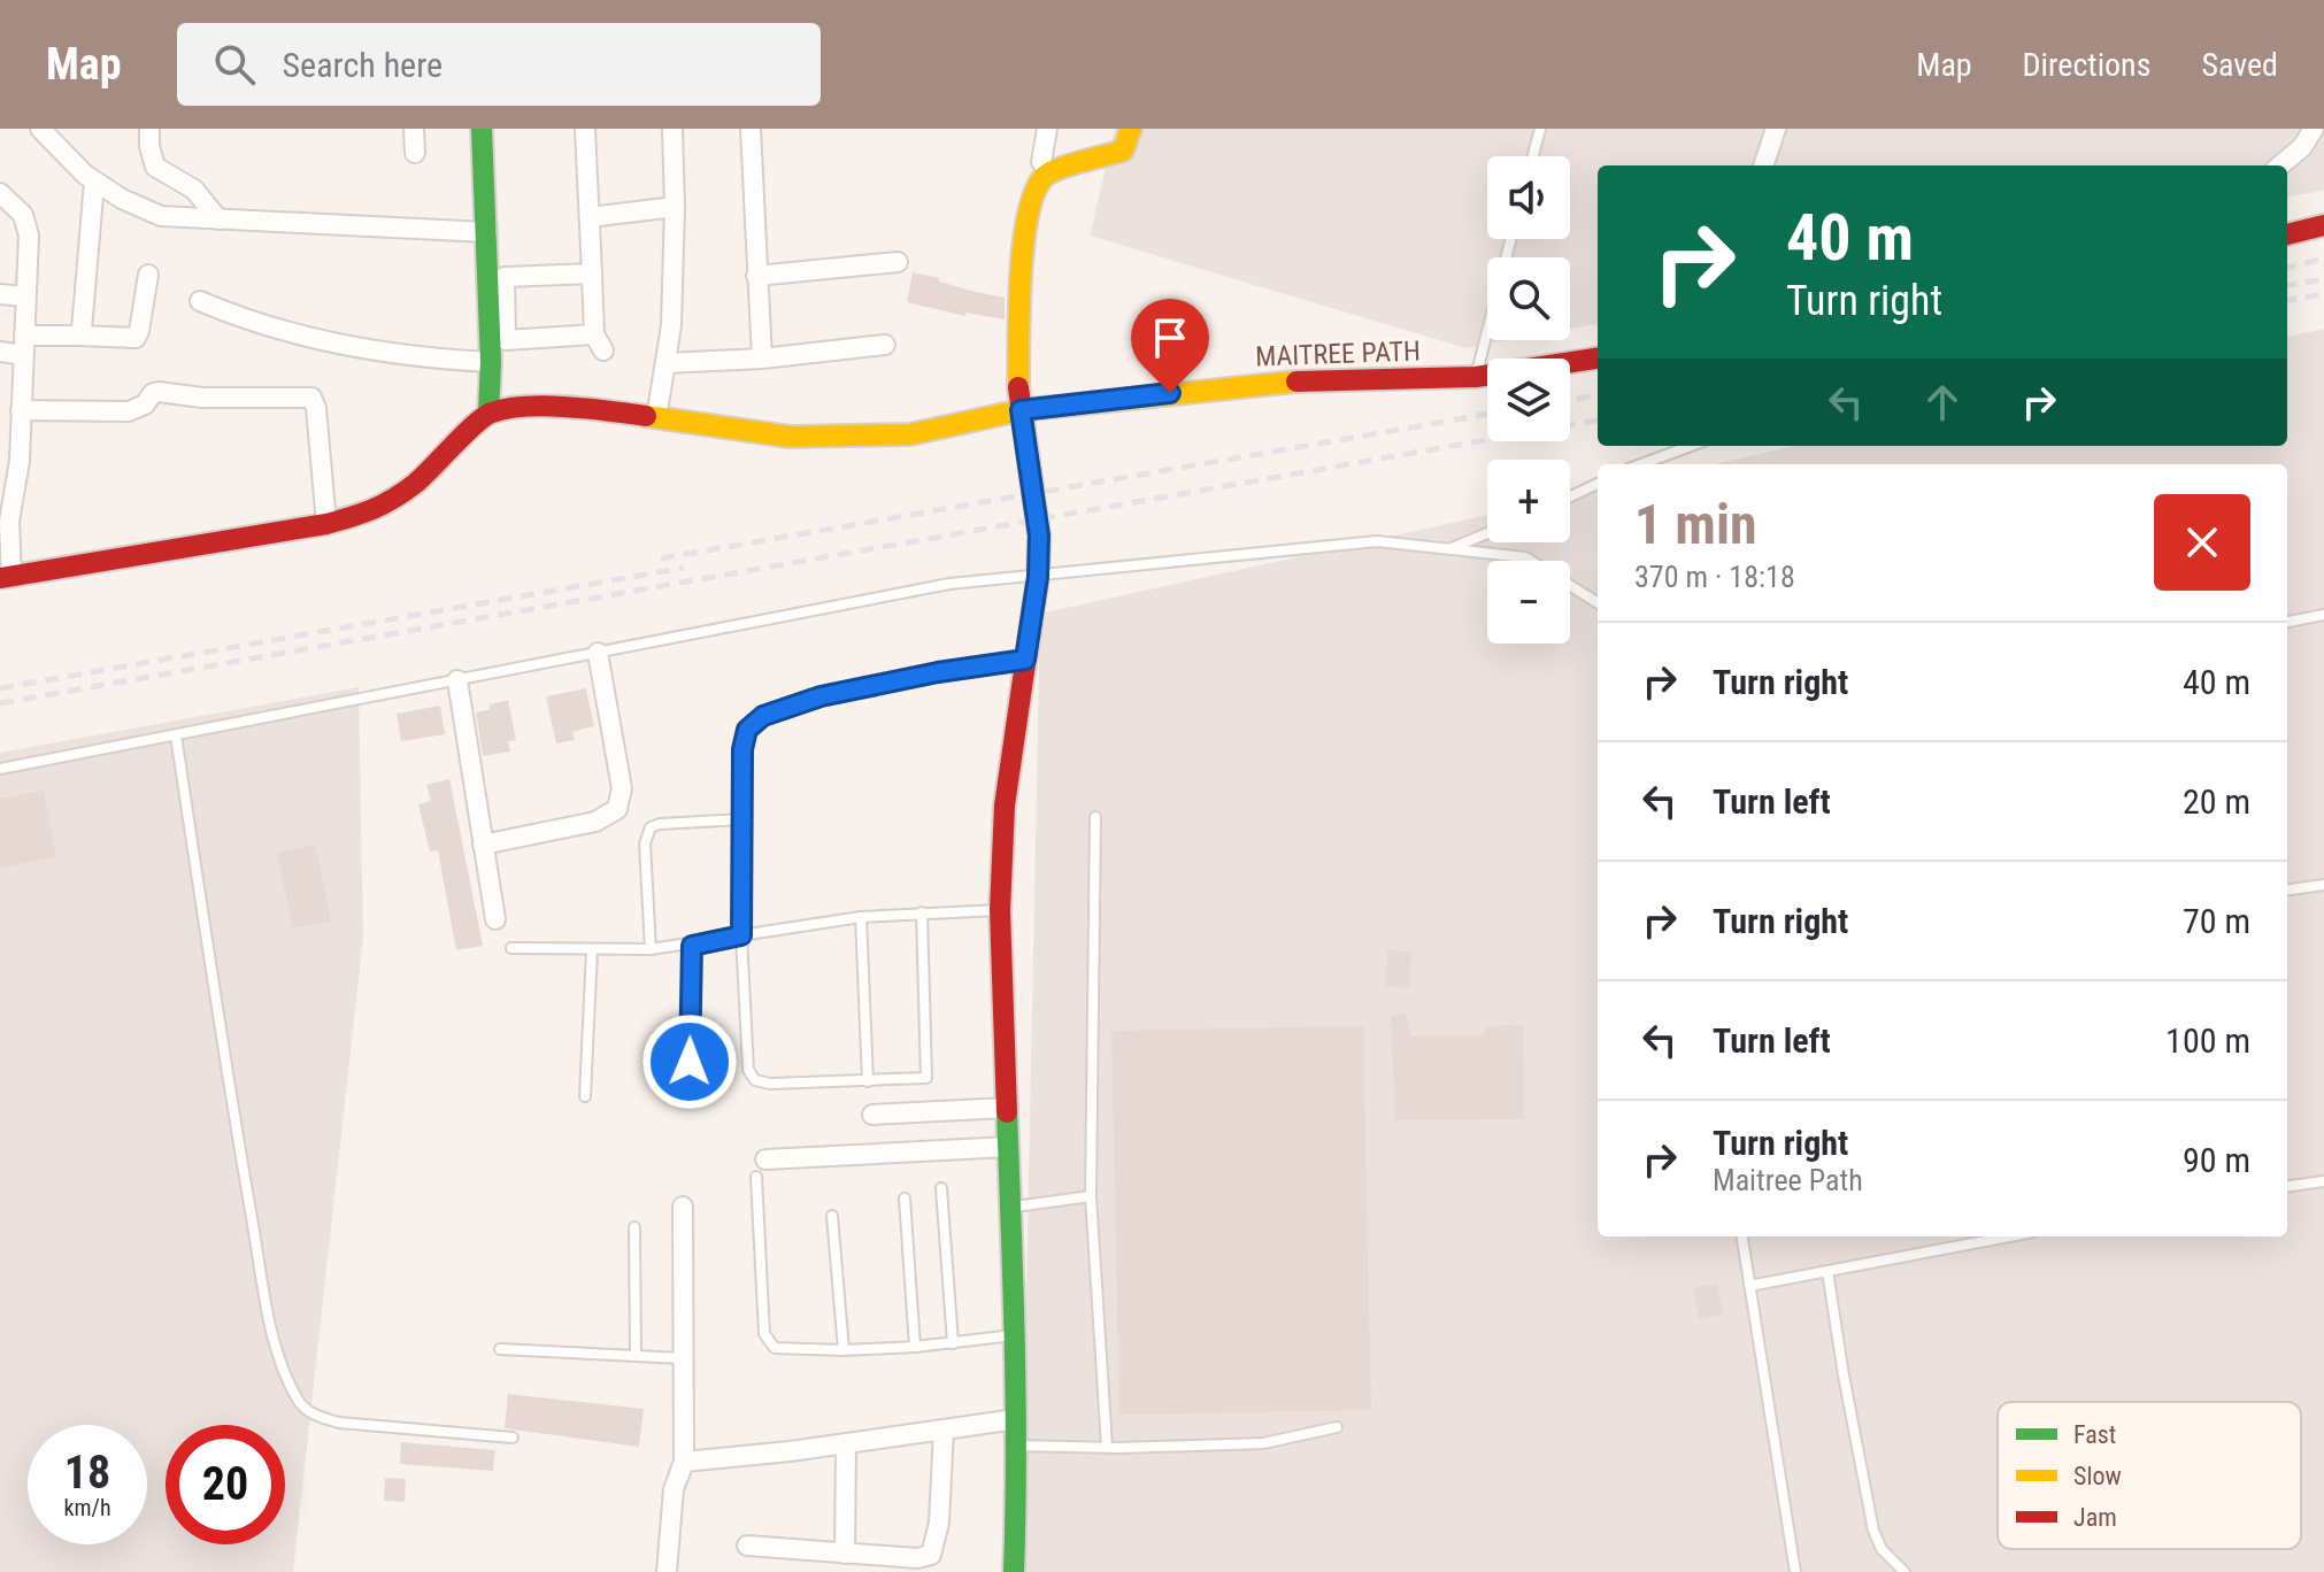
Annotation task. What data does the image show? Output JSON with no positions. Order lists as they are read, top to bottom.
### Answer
{
  "streets": {
    "street": ["MAITREE PATH"]
  },
  "legend": ["Fast", "Slow", "Jam"],
  "page": {
    "header": "Map",
    "search": "Search here",
    "nav": ["Map", "Directions", "Saved"],
    "map_buttons": ["+", "−"],
    "turn": ["40 m", "Turn right"],
    "heading": ["1 min", "370 m · 18:18"],
    "list": [
      {
        "name": "Turn right",
        "value": "40 m"
      },
      {
        "name": "Turn left",
        "value": "20 m"
      },
      {
        "name": "Turn right",
        "value": "70 m"
      },
      {
        "name": "Turn left",
        "value": "100 m"
      },
      {
        "name": "Turn right",
        "note": "Maitree Path",
        "value": "90 m"
      }
    ],
    "speed": "18 km/h",
    "limit": "20"
  }
}
